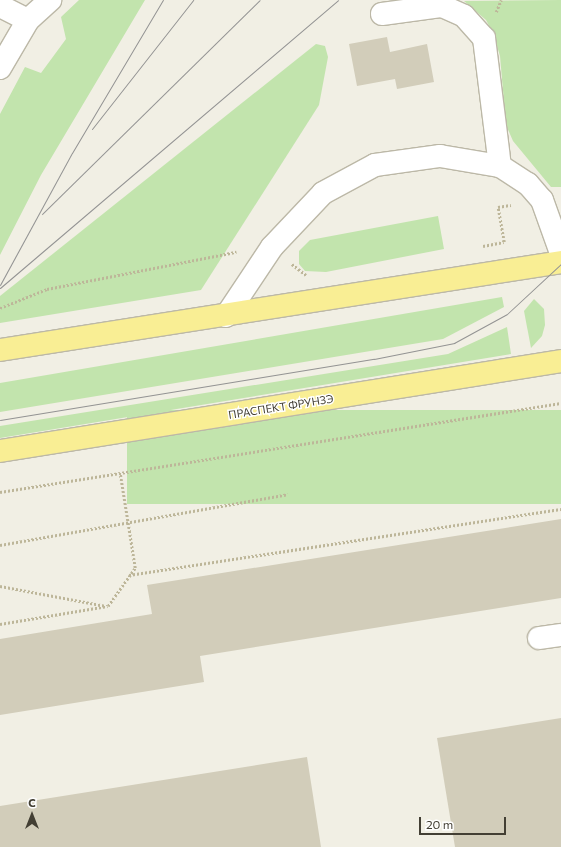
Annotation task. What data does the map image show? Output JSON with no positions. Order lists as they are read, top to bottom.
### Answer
{
  "streets": {
    "main road": ["ПРАСПЕКТ ФРУНЗЭ"]
  },
  "scale_bar": "20 m",
  "north": "top"
}
